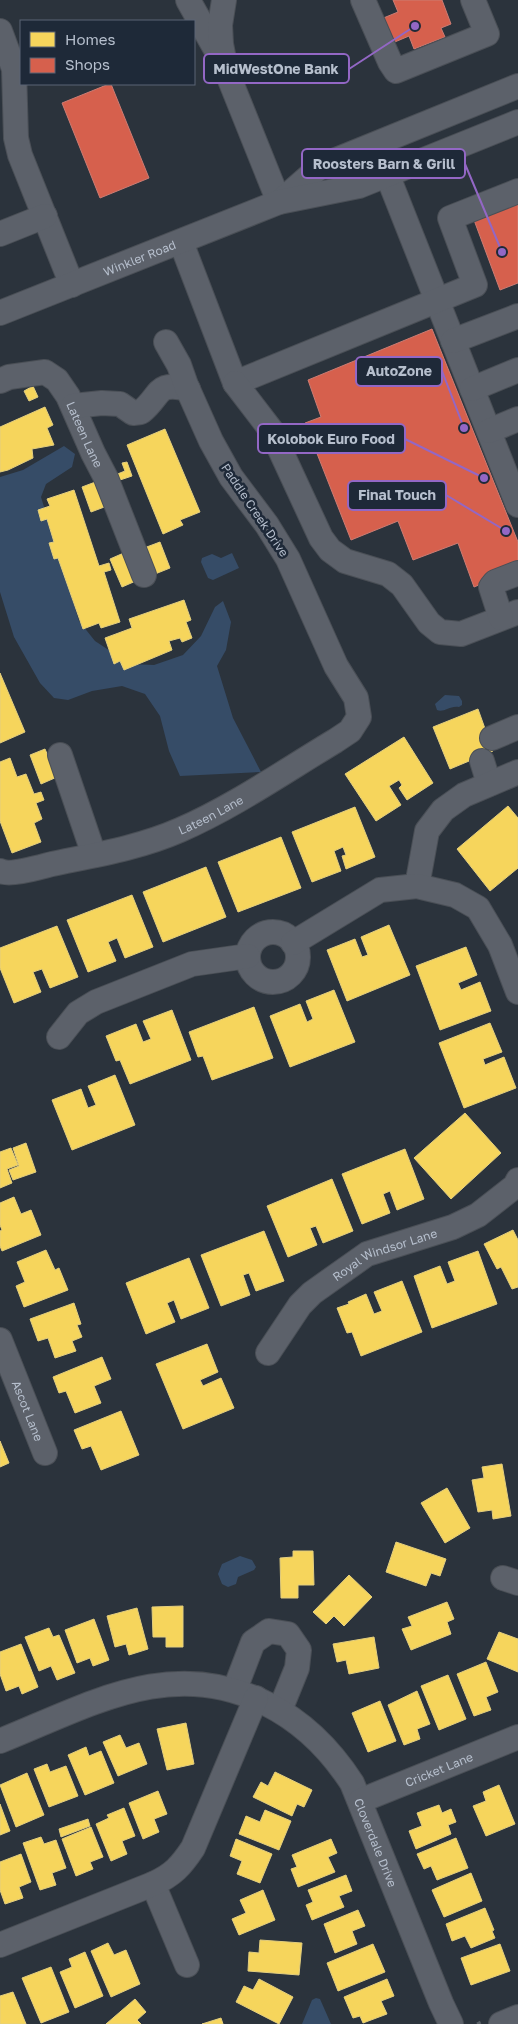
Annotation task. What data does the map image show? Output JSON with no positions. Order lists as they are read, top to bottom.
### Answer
{
  "streets": {
    "street": [
      "Winkler Road",
      "Lateen Lane",
      "Paddle Creek Drive",
      "Royal Windsor Lane",
      "Ascot Lane",
      "Cricket Lane",
      "Cloverdale Drive"
    ]
  },
  "crossings": [
    ["Lateen Lane", "Paddle Creek Drive"],
    ["Cricket Lane", "Cloverdale Drive"]
  ],
  "places": [
    "MidWestOne Bank",
    "Roosters Barn & Grill",
    "AutoZone",
    "Kolobok Euro Food",
    "Final Touch"
  ],
  "legend": ["Homes", "Shops"]
}
